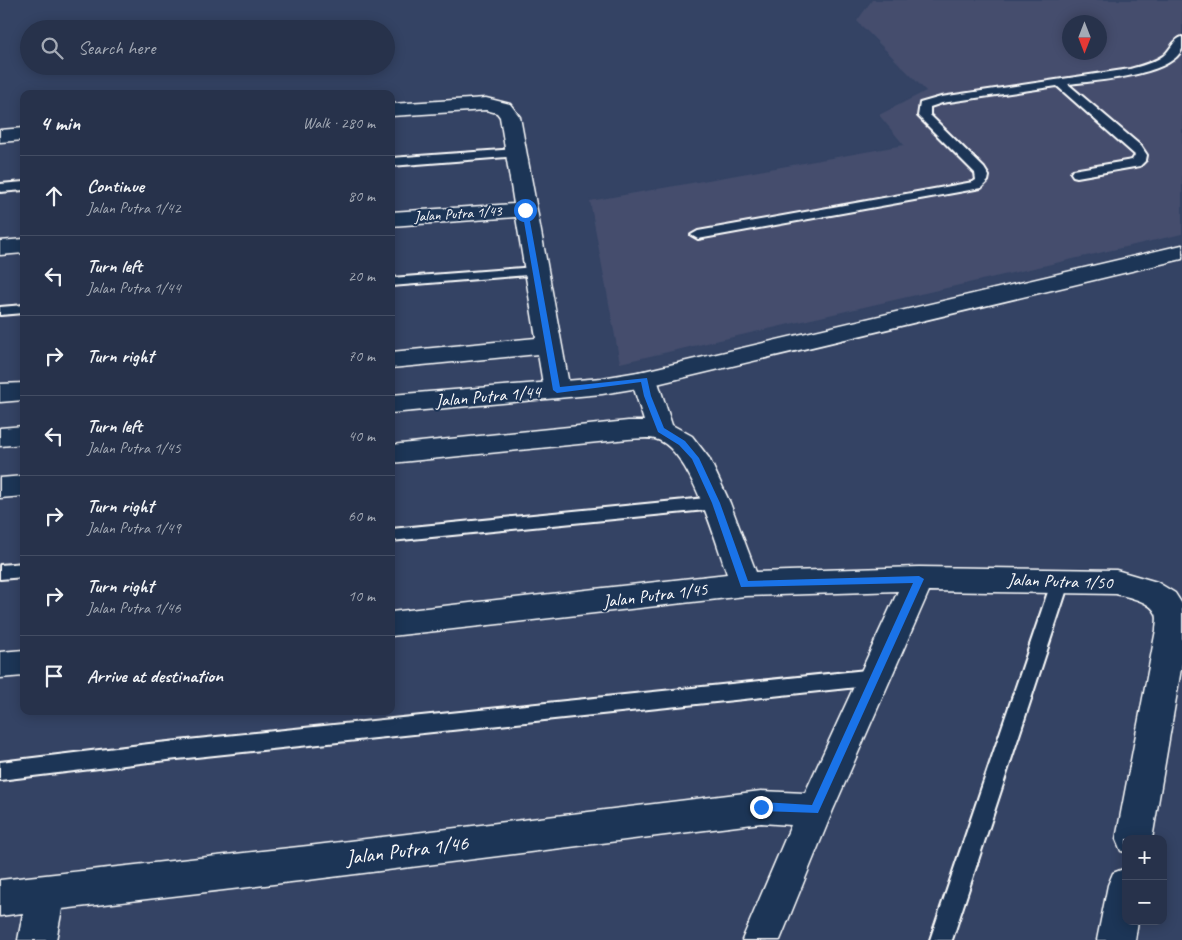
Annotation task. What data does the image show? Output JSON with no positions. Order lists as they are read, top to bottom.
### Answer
{
  "streets": {
    "street": [
      "Jalan Putra 1/43",
      "Jalan Putra 1/44",
      "Jalan Putra 1/50",
      "Jalan Putra 1/45",
      "Jalan Putra 1/46"
    ]
  },
  "crossings": [
    ["Jalan Putra 1/50", "Jalan Putra 1/45"]
  ],
  "north": "bottom",
  "page": {
    "search": "Search here",
    "heading": ["4 min", "Walk · 280 m"],
    "list": [
      ["Continue", "Jalan Putra 1/42", "80 m"],
      ["Turn left", "Jalan Putra 1/44", "20 m"],
      ["Turn right", "70 m"],
      ["Turn left", "Jalan Putra 1/45", "40 m"],
      ["Turn right", "Jalan Putra 1/49", "60 m"],
      ["Turn right", "Jalan Putra 1/46", "10 m"],
      "Arrive at destination"
    ],
    "map_buttons": ["+", "−"]
  }
}
